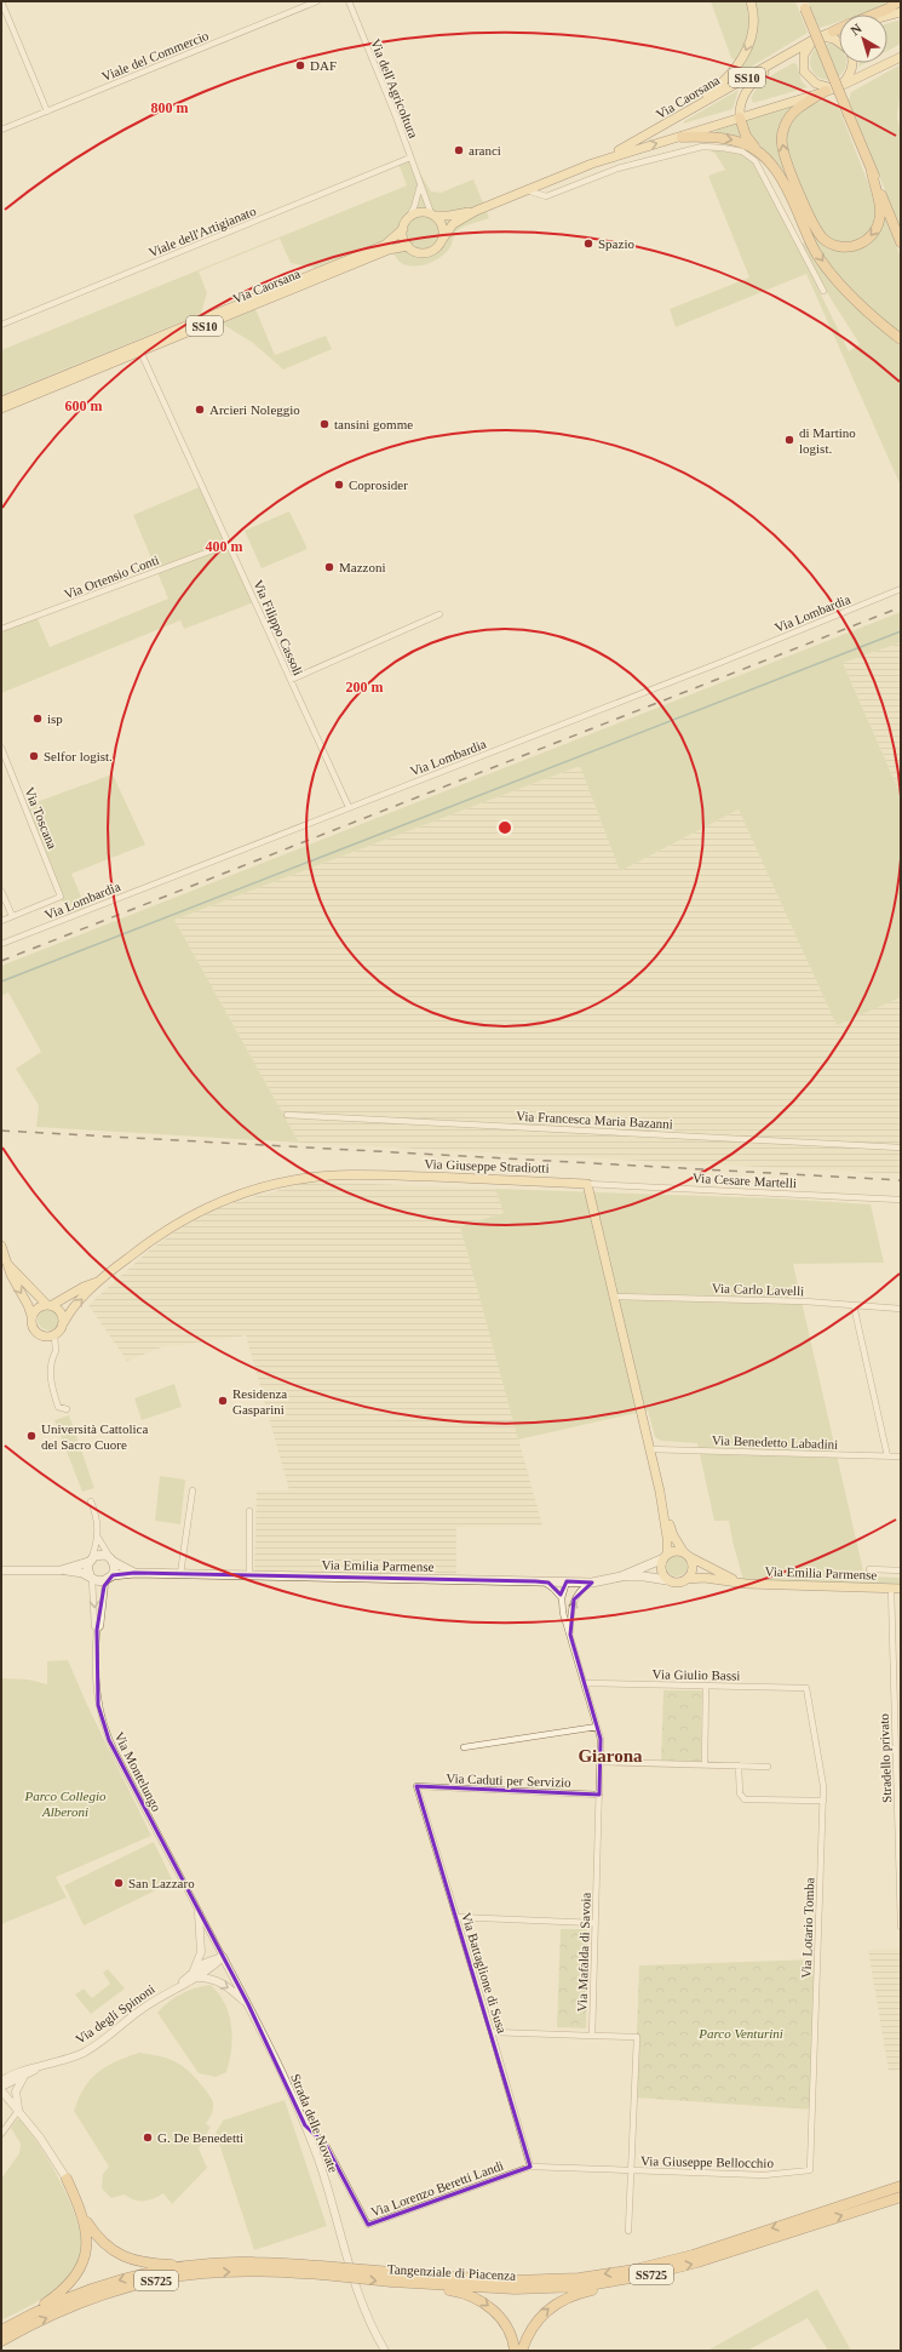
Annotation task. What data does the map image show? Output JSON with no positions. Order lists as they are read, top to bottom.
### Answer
{
  "streets": {
    "highway": ["Tangenziale di Piacenza", "SS725"],
    "main road": [
      "SS10",
      "Via Caorsana",
      "Via Giuseppe Stradiotti",
      "Via Emilia Parmense"
    ],
    "street": [
      "Viale del Commercio",
      "Via dell'Agricoltura",
      "Viale dell'Artigianato",
      "Via Ortensio Conti",
      "Via Lombardia",
      "Via Filippo Cassoli",
      "Via Toscana",
      "Via Francesca Maria Bazanni",
      "Via Cesare Martelli",
      "Via Carlo Lavelli",
      "Via Benedetto Labadini",
      "Via Giulio Bassi",
      "Stradello privato",
      "Via Montelungo",
      "Via Caduti per Servizio",
      "Via Lotario Tomba",
      "Via Mafalda di Savoia",
      "Via Battaglione di Susa",
      "Via degli Spinoni",
      "Strada delle Novate",
      "Via Giuseppe Bellocchio",
      "Via Lorenzo Beretti Landi"
    ]
  },
  "crossings": [
    ["SS10", "Via dell'Agricoltura"],
    ["SS10", "Via Caorsana"],
    ["Via dell'Agricoltura", "Via Caorsana"],
    ["Via dell'Agricoltura", "Viale dell'Artigianato"],
    ["Via Caorsana", "Via Filippo Cassoli"],
    ["Via Ortensio Conti", "Via Filippo Cassoli"],
    ["Via Lombardia", "Via Filippo Cassoli"],
    ["Via Lombardia", "Via Toscana"],
    ["Via Giuseppe Stradiotti", "Via Cesare Martelli"],
    ["Via Emilia Parmense", "Stradello privato"],
    ["Via Emilia Parmense", "Via Montelungo"],
    ["Via Emilia Parmense", "Via Mafalda di Savoia"],
    ["Via Giulio Bassi", "Via Lotario Tomba"],
    ["Via Giulio Bassi", "Via Mafalda di Savoia"],
    ["Via Montelungo", "Strada delle Novate"],
    ["Via Caduti per Servizio", "Via Mafalda di Savoia"],
    ["Via Caduti per Servizio", "Via Battaglione di Susa"],
    ["Via Lotario Tomba", "Via Giuseppe Bellocchio"],
    ["Via Battaglione di Susa", "Via Lorenzo Beretti Landi"],
    ["Via degli Spinoni", "Strada delle Novate"],
    ["Strada delle Novate", "Via Lorenzo Beretti Landi"],
    ["Via Giuseppe Bellocchio", "Via Lorenzo Beretti Landi"]
  ],
  "districts": ["Giarona"],
  "parks": ["Parco Collegio Alberoni", "Parco Venturini"],
  "places": [
    "DAF",
    "aranci",
    "Spazio",
    "Arcieri Noleggio",
    "tansini gomme",
    "di Martino logist.",
    "Coprosider",
    "Mazzoni",
    "isp",
    "Selfor logist.",
    "Residenza Gasparini",
    "Università Cattolica del Sacro Cuore",
    "San Lazzaro",
    "G. De Benedetti"
  ],
  "north": "top left",
  "rings": [
    "800 m",
    "600 m",
    "400 m",
    "200 m"
  ]
}
